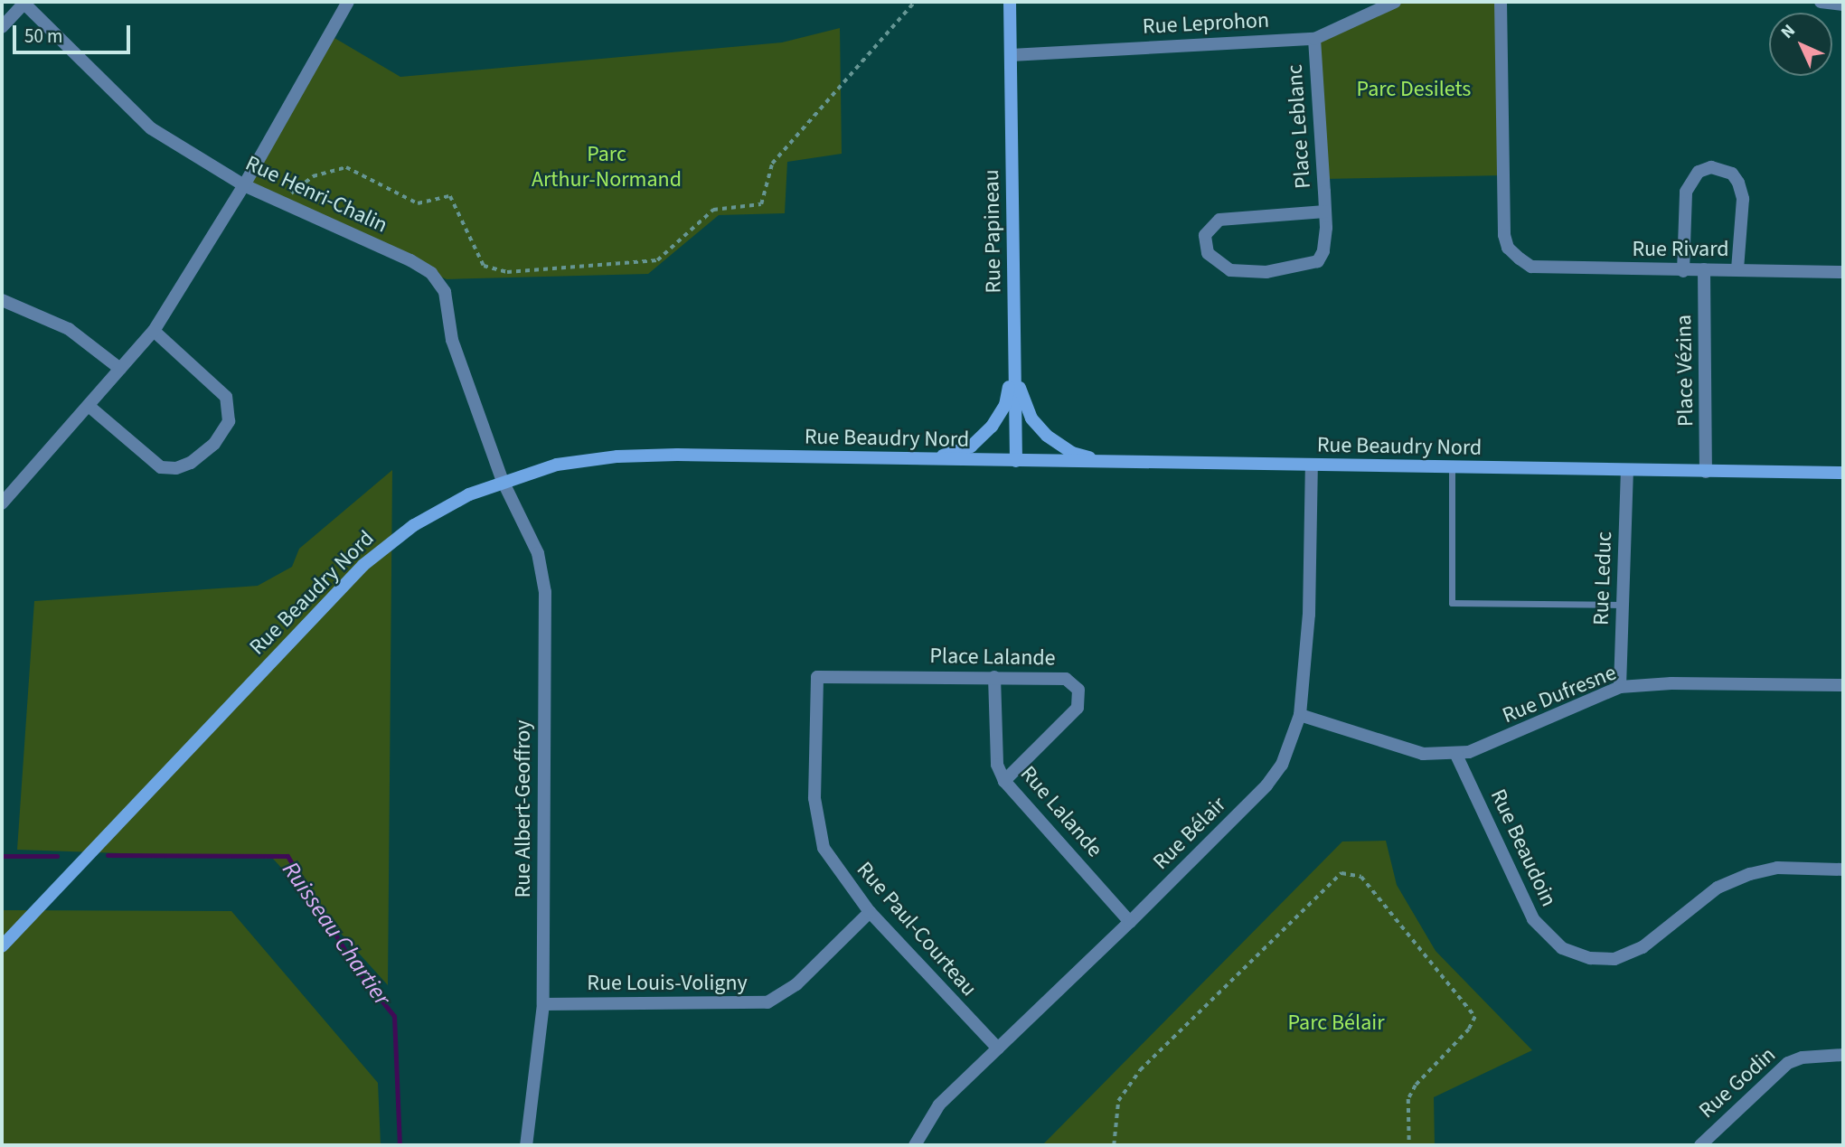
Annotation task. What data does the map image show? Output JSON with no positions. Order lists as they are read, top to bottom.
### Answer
{
  "streets": {
    "main road": ["Rue Papineau", "Rue Beaudry Nord"],
    "street": [
      "Rue Leprohon",
      "Place Leblanc",
      "Rue Henri-Chalin",
      "Rue Rivard",
      "Place Vézina",
      "Rue Leduc",
      "Place Lalande",
      "Rue Dufresne",
      "Rue Albert-Geoffroy",
      "Rue Lalande",
      "Rue Bélair",
      "Rue Beaudoin",
      "Rue Paul-Courteau",
      "Rue Louis-Voligny",
      "Rue Godin"
    ]
  },
  "crossings": [
    ["Rue Leprohon", "Place Leblanc"],
    ["Rue Leprohon", "Rue Papineau"],
    ["Rue Henri-Chalin", "Rue Beaudry Nord"],
    ["Rue Henri-Chalin", "Rue Albert-Geoffroy"],
    ["Rue Papineau", "Rue Beaudry Nord"],
    ["Rue Rivard", "Place Vézina"],
    ["Place Vézina", "Rue Beaudry Nord"],
    ["Rue Beaudry Nord", "Rue Leduc"],
    ["Rue Beaudry Nord", "Rue Albert-Geoffroy"],
    ["Rue Beaudry Nord", "Rue Bélair"],
    ["Rue Leduc", "Rue Dufresne"],
    ["Place Lalande", "Rue Lalande"],
    ["Place Lalande", "Rue Paul-Courteau"],
    ["Rue Dufresne", "Rue Bélair"],
    ["Rue Dufresne", "Rue Beaudoin"],
    ["Rue Albert-Geoffroy", "Rue Louis-Voligny"],
    ["Rue Lalande", "Rue Bélair"],
    ["Rue Bélair", "Rue Paul-Courteau"],
    ["Rue Paul-Courteau", "Rue Louis-Voligny"]
  ],
  "water": ["Ruisseau Chartier"],
  "parks": ["Parc Desilets", "Parc Arthur-Normand", "Parc Bélair"],
  "scale_bar": "50 m",
  "north": "top left"
}
